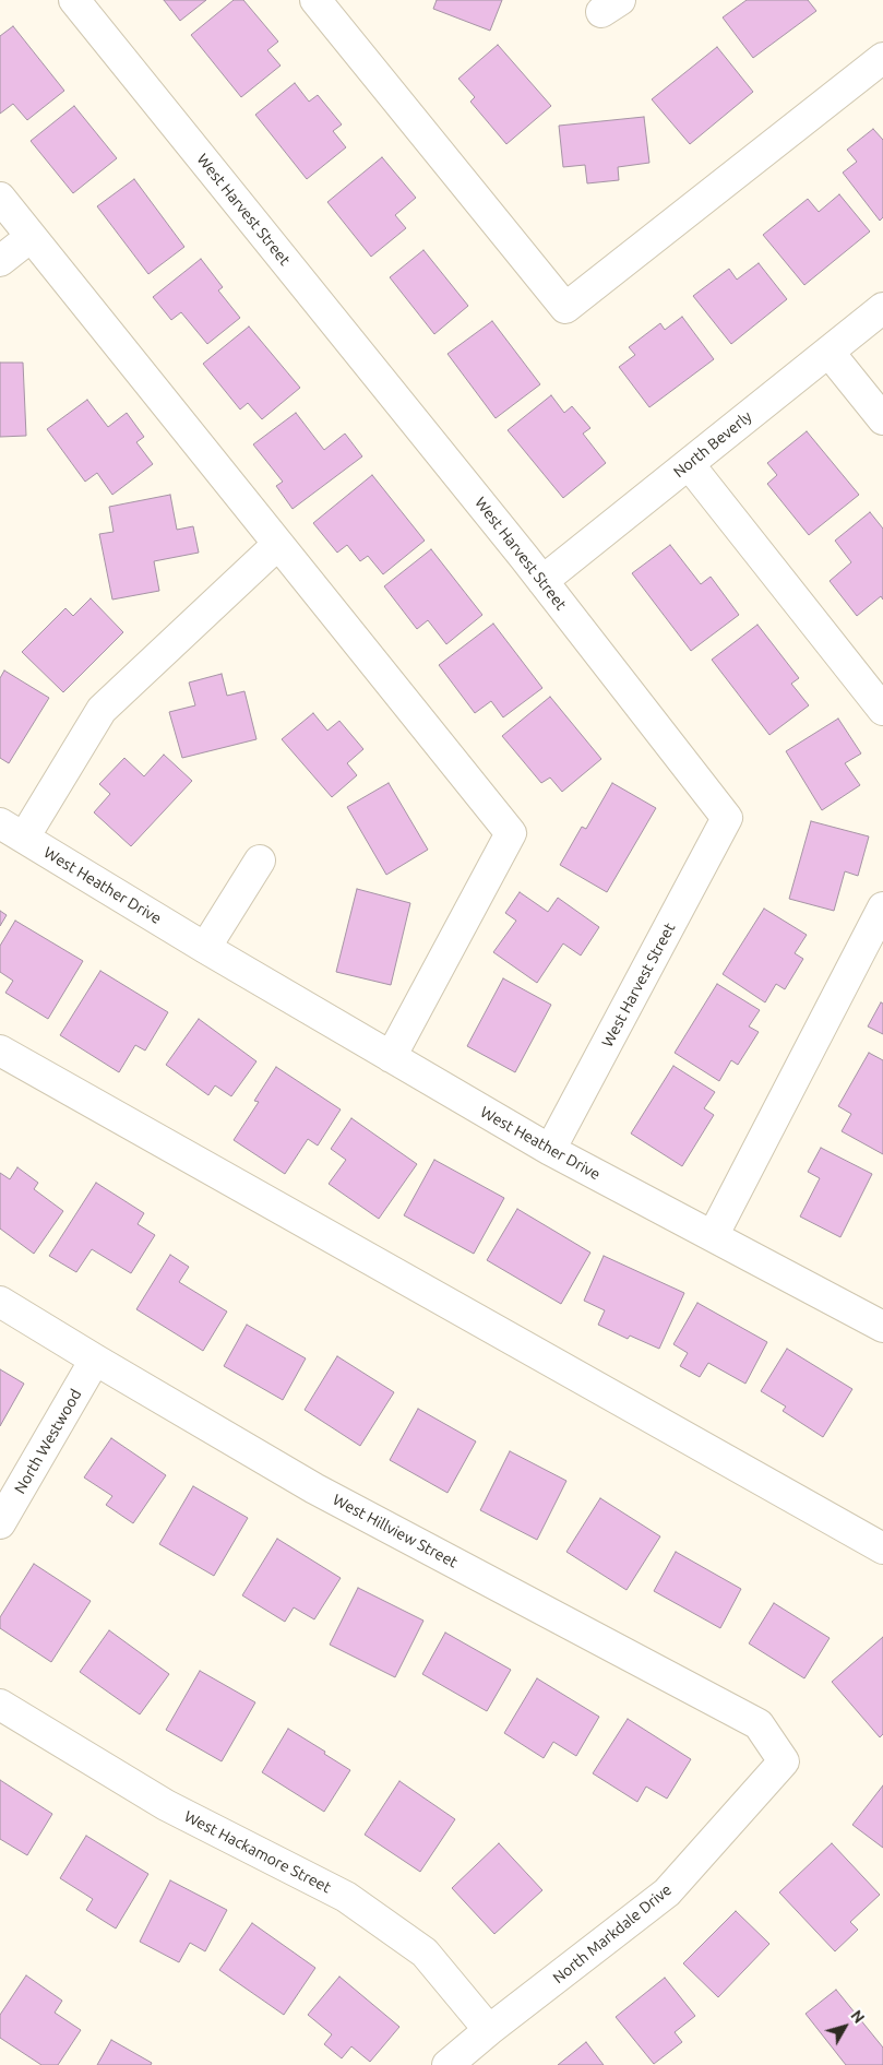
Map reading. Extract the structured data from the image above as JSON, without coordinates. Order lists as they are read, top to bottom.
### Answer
{
  "streets": {
    "street": [
      "West Harvest Street",
      "North Beverly",
      "West Heather Drive",
      "North Westwood",
      "West Hillview Street",
      "West Hackamore Street",
      "North Markdale Drive"
    ]
  },
  "crossings": [
    ["West Harvest Street", "North Beverly"],
    ["West Harvest Street", "West Heather Drive"],
    ["North Westwood", "West Hillview Street"],
    ["West Hillview Street", "North Markdale Drive"],
    ["West Hackamore Street", "North Markdale Drive"]
  ],
  "north": "top right"
}
